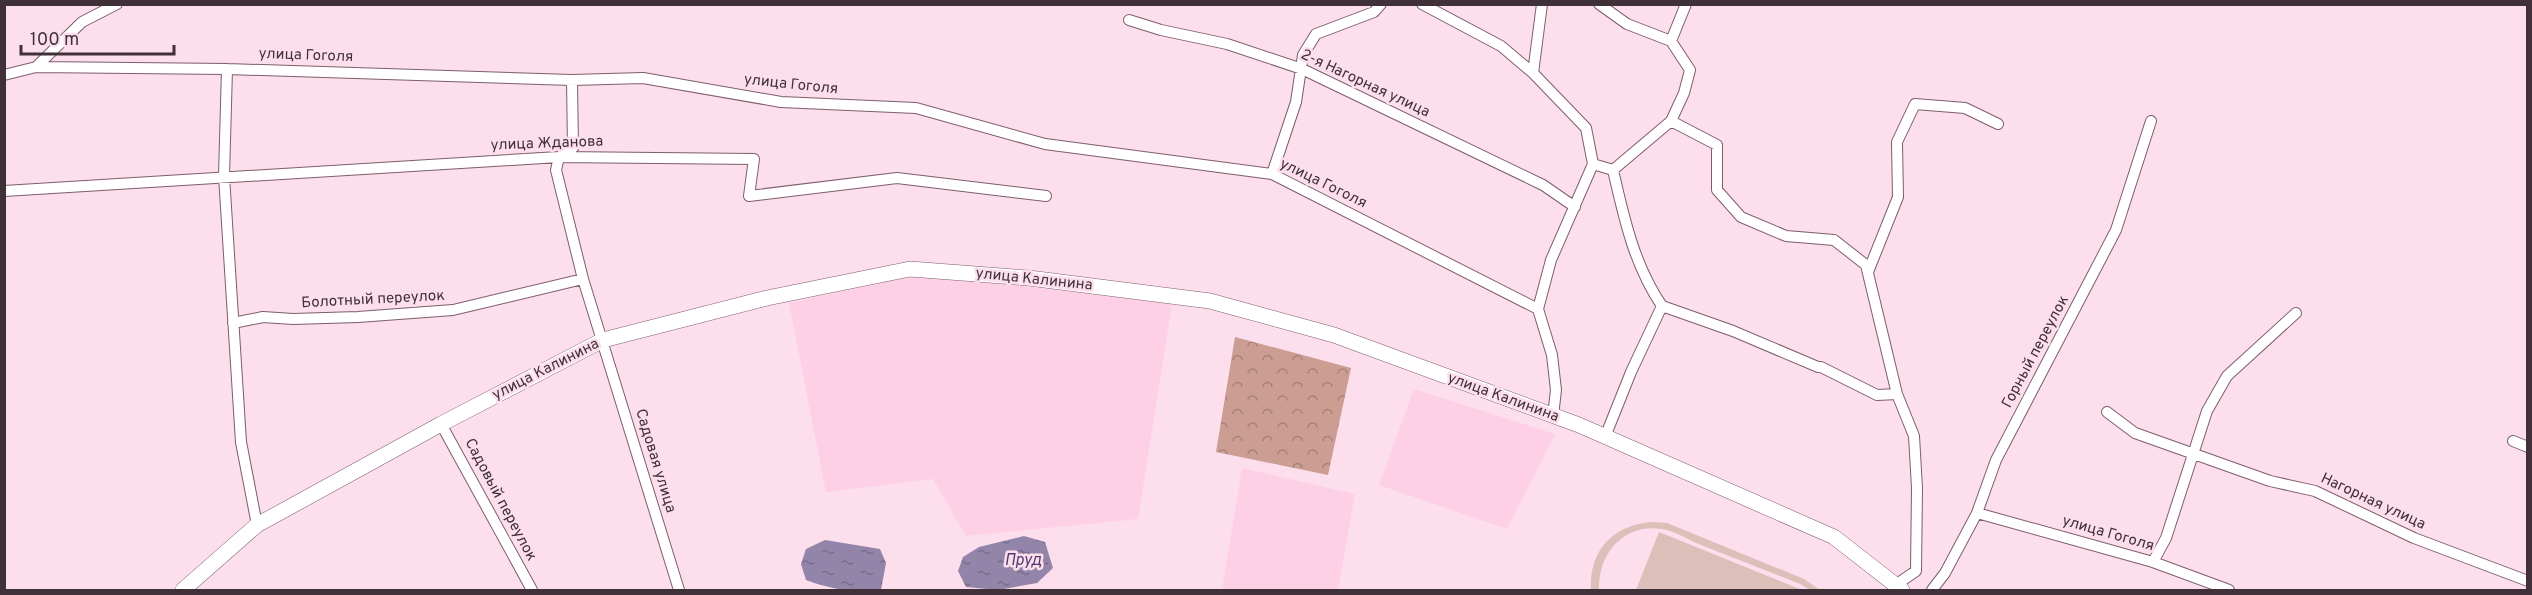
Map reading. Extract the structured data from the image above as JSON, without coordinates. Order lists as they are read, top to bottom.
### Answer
{
  "streets": {
    "street": [
      "улица Гоголя",
      "2-я Нагорная улица",
      "улица Жданова",
      "улица Калинина",
      "Болотный переулок",
      "Горный переулок",
      "Садовая улица",
      "Садовый переулок",
      "Нагорная улица"
    ]
  },
  "crossings": [
    ["улица Гоголя", "Горный переулок"],
    ["улица Жданова", "Садовая улица"],
    ["улица Калинина", "Садовая улица"],
    ["улица Калинина", "Садовый переулок"],
    ["Болотный переулок", "Садовая улица"]
  ],
  "water": ["Пруд"],
  "scale_bar": "100 m"
}
